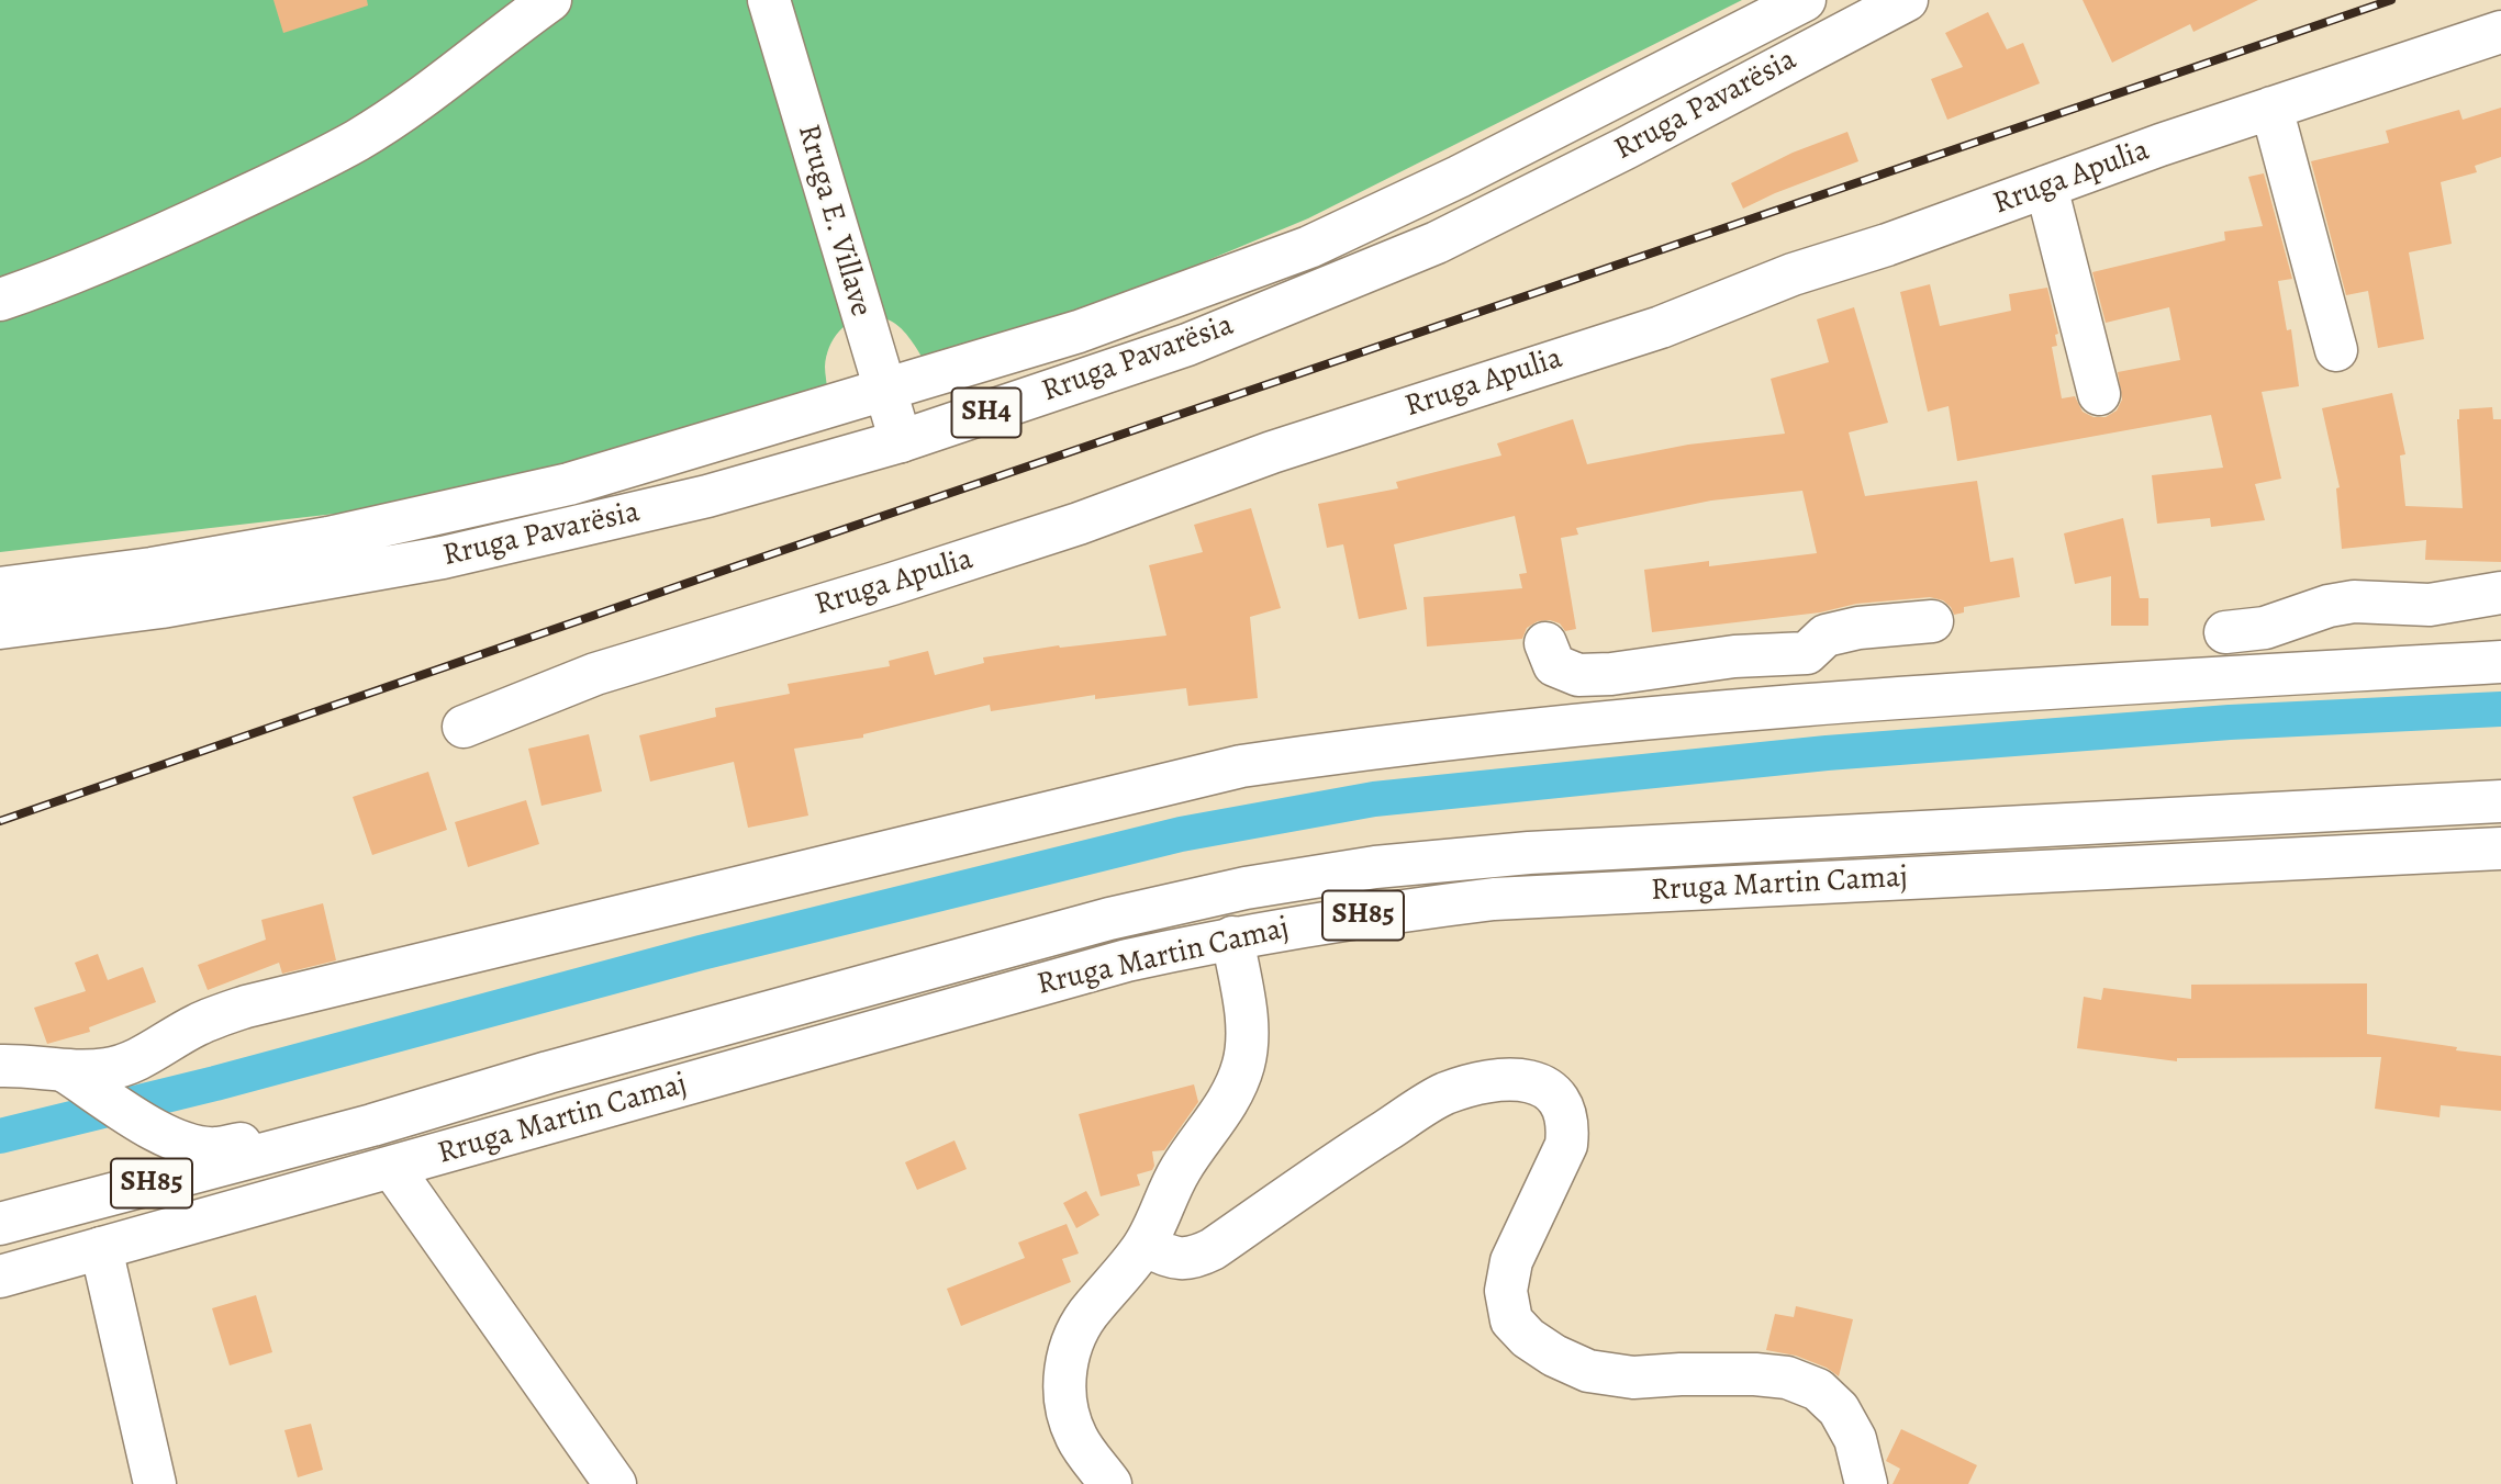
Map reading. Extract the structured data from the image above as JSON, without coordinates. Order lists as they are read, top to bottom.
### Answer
{
  "streets": {
    "main road": [
      "Rruga Pavarësia",
      "Rruga Apulia",
      "Rruga E. Villave",
      "SH4",
      "Rruga Martin Camaj",
      "SH85"
    ]
  },
  "crossings": [
    ["Rruga Pavarësia", "Rruga E. Villave"]
  ]
}
